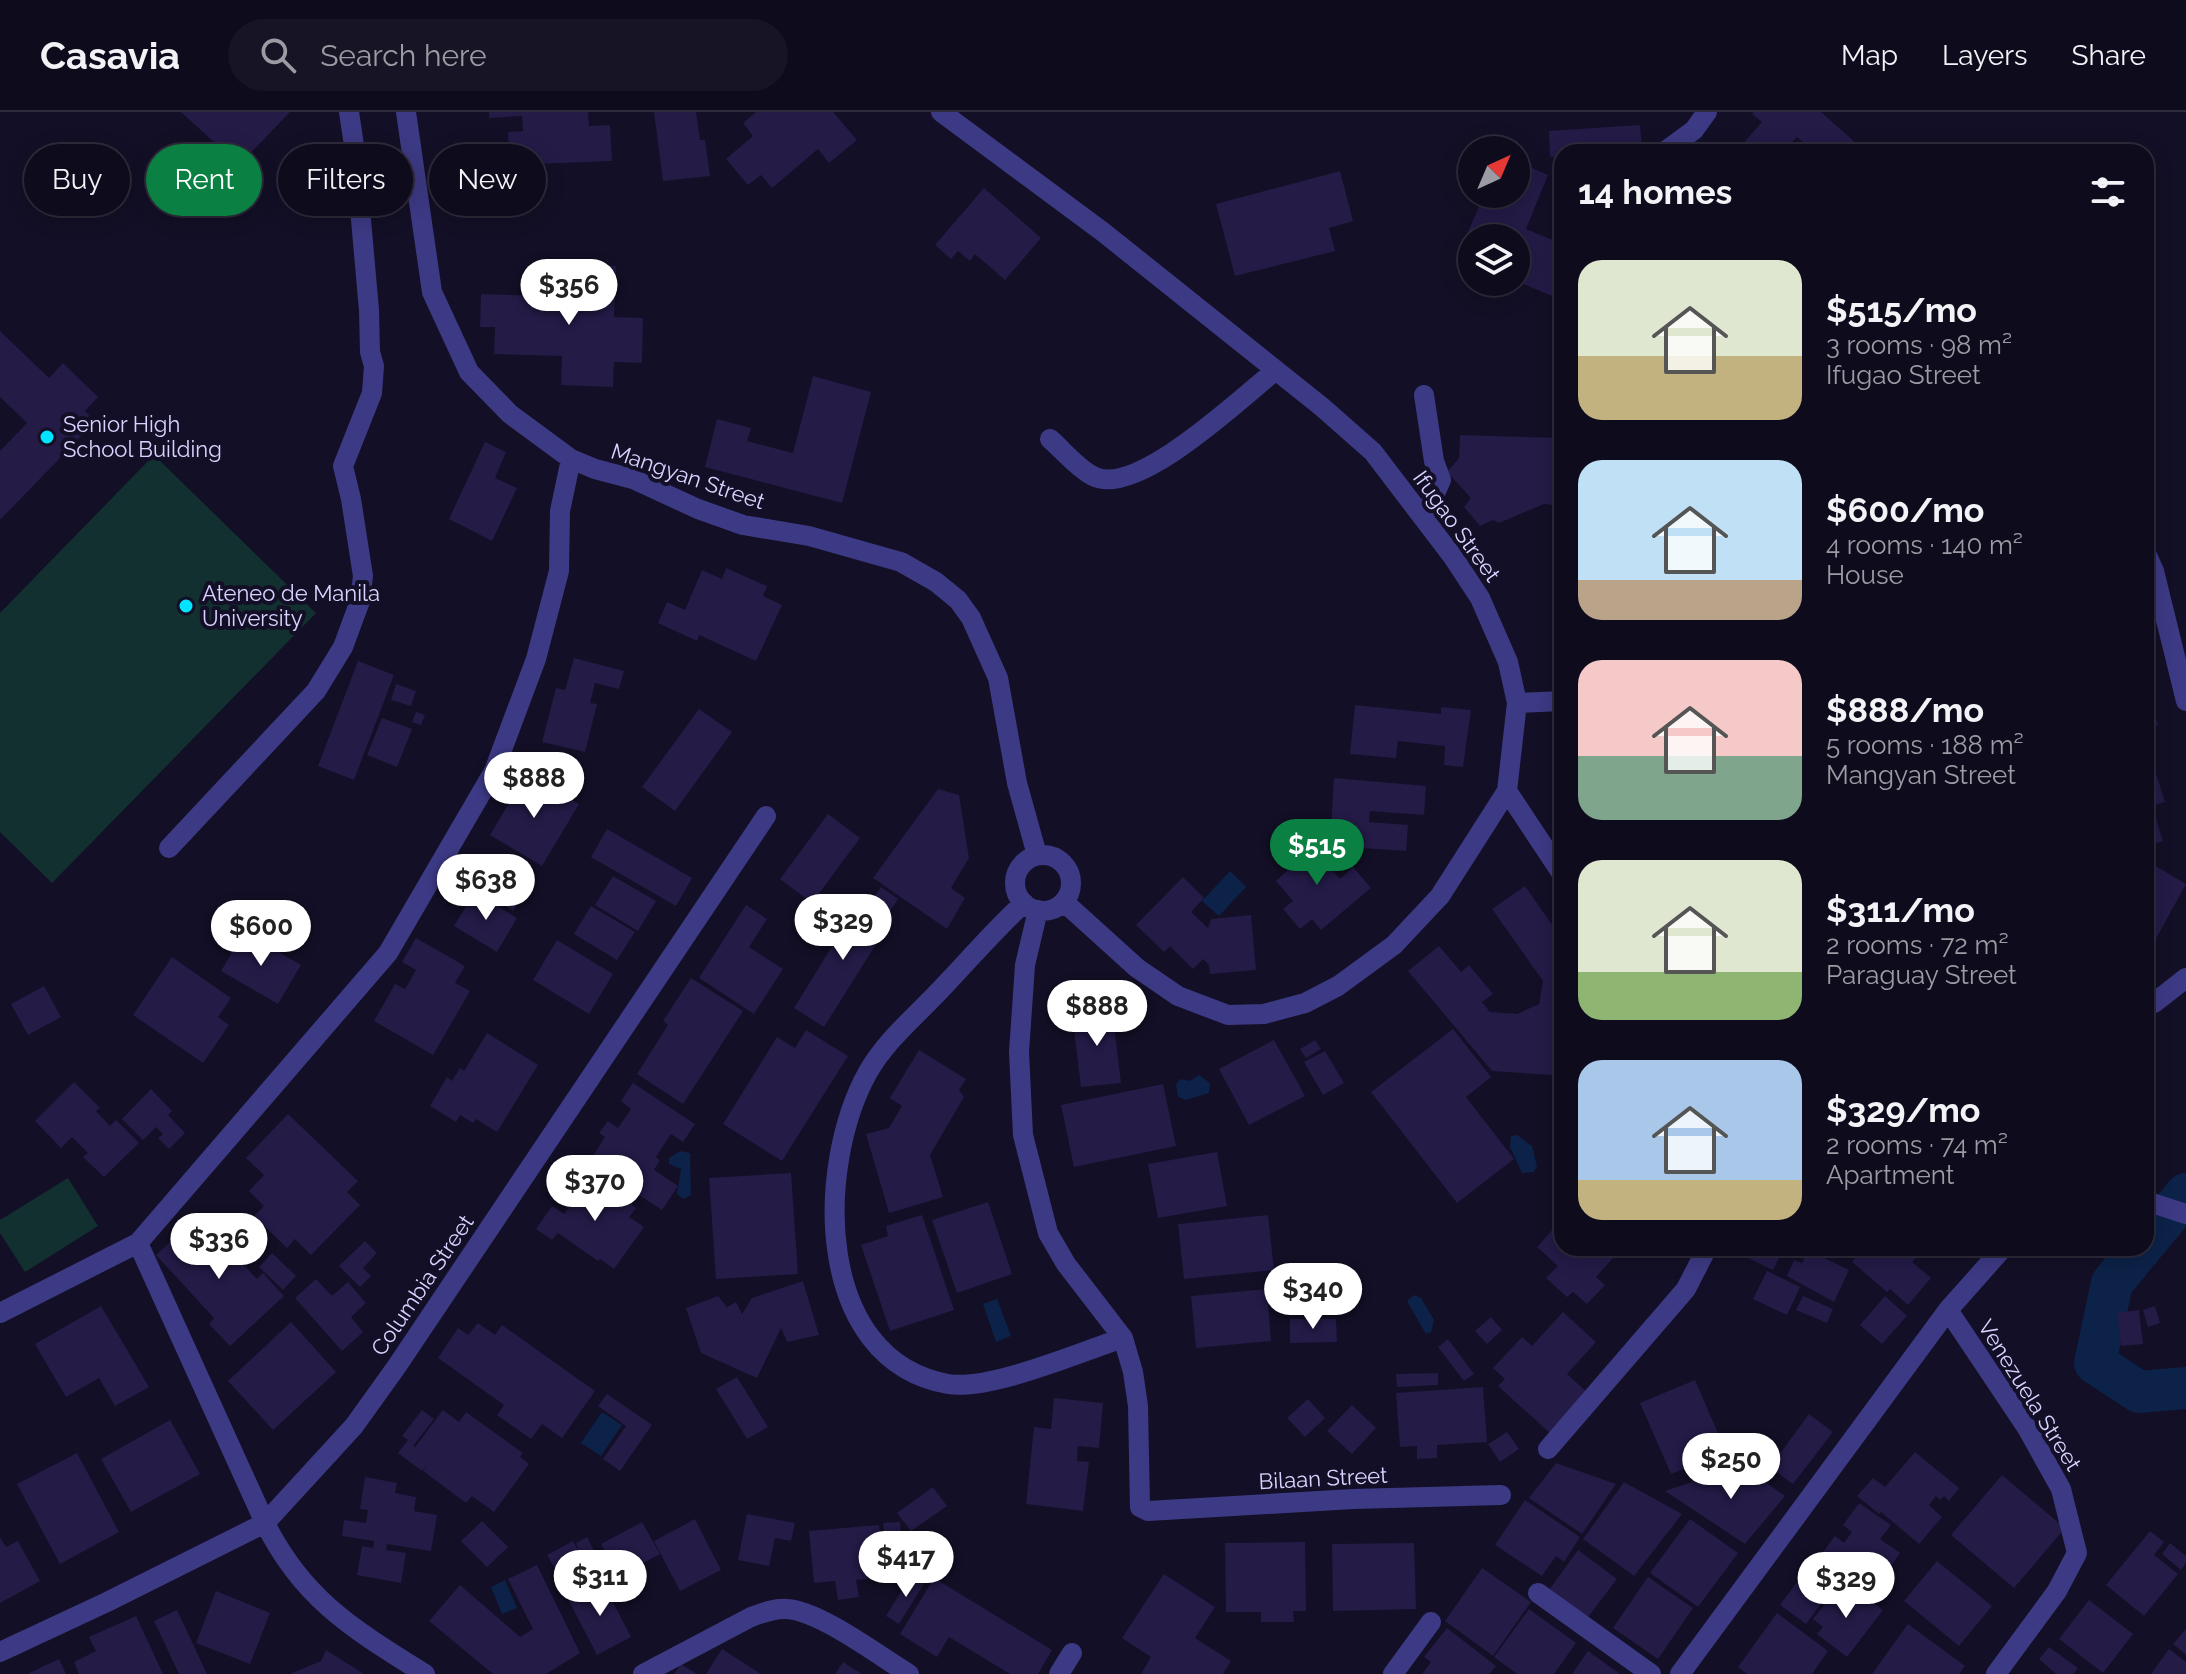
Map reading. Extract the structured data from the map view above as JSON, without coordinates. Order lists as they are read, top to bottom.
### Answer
{
  "streets": {
    "street": [
      "Mangyan Street",
      "Ifugao Street",
      "Columbia Street",
      "Venezuela Street",
      "Bilaan Street"
    ]
  },
  "crossings": [
    ["Mangyan Street", "Ifugao Street"]
  ],
  "places": ["Senior High School Building", "Ateneo de Manila University"],
  "north": "top right",
  "page": {
    "header": "Casavia",
    "search": "Search here",
    "nav": ["Map", "Layers", "Share"],
    "chip": [
      "Buy",
      "Rent",
      "Filters",
      "New"
    ],
    "heading": "14 homes",
    "list": [
      {
        "name": "$515/mo",
        "note": "3 rooms · 98 m² · Ifugao Street"
      },
      {
        "name": "$600/mo",
        "note": "4 rooms · 140 m² · House"
      },
      {
        "name": "$888/mo",
        "note": "5 rooms · 188 m² · Mangyan Street"
      },
      {
        "name": "$311/mo",
        "note": "2 rooms · 72 m² · Paraguay Street"
      },
      {
        "name": "$329/mo",
        "note": "2 rooms · 74 m² · Apartment"
      }
    ],
    "price": [
      "$356",
      "$888",
      "$515",
      "$638",
      "$329",
      "$600",
      "$888",
      "$370",
      "$336",
      "$340",
      "$250",
      "$417",
      "$311",
      "$329"
    ]
  }
}
